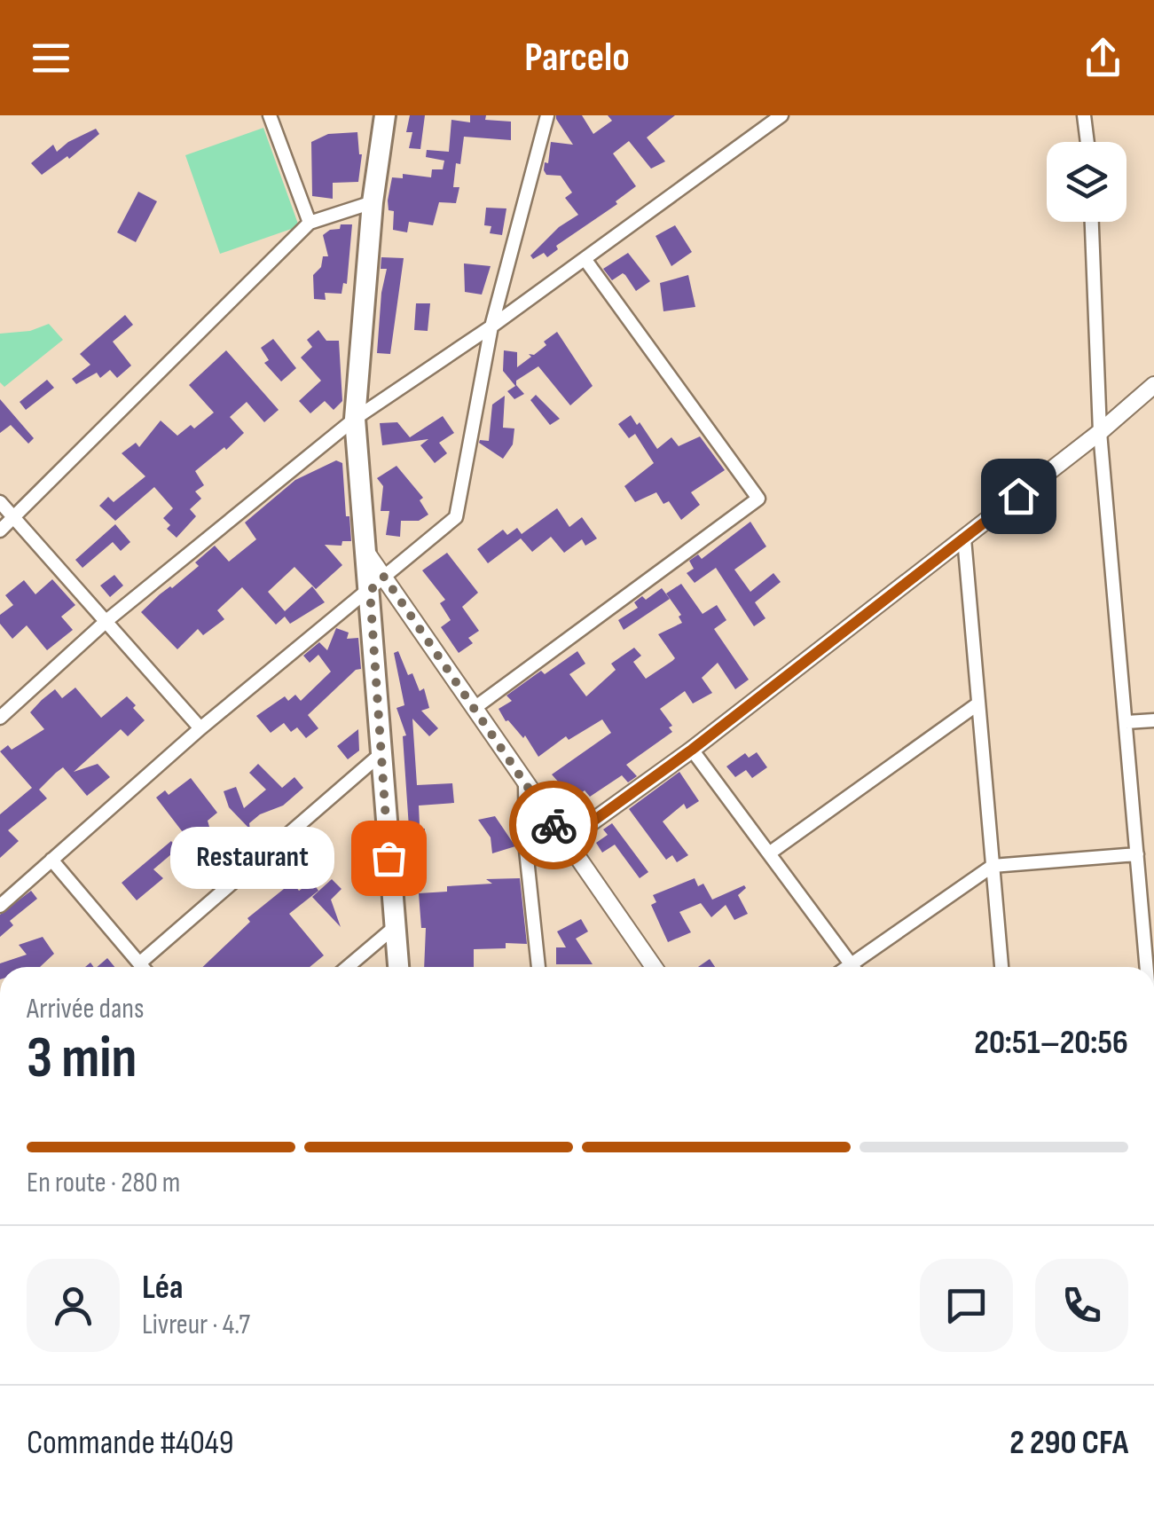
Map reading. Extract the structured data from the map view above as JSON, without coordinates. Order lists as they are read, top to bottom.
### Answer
{
  "places": ["Restaurant"],
  "page": {
    "header": "Parcelo",
    "bubble": "Restaurant",
    "heading": ["3 min", "Arrivée dans", "20:51–20:56"],
    "panel": [
      "Léa",
      "Livreur · 4.7",
      "Commande #4049",
      "2 290 CFA"
    ],
    "bar": "En route · 280 m"
  }
}
